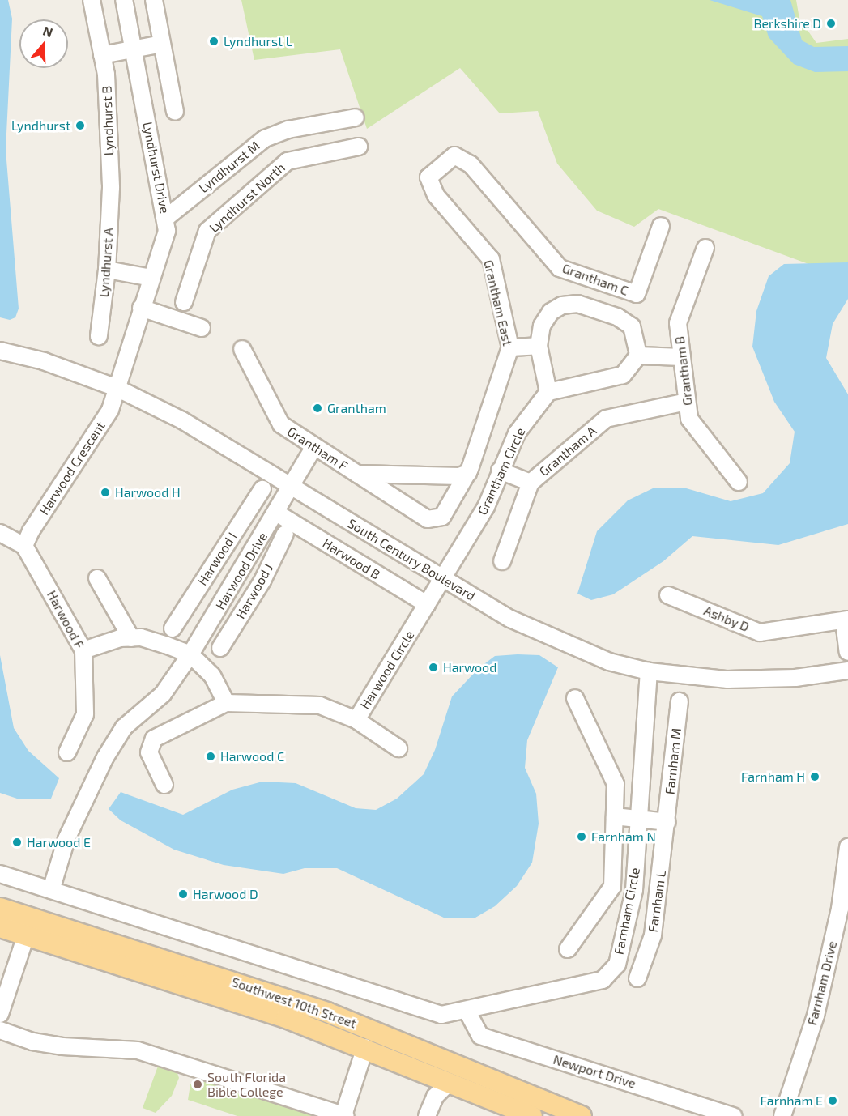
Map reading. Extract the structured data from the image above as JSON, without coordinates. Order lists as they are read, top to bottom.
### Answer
{
  "streets": {
    "main road": ["Southwest 10th Street"],
    "street": [
      "Lyndhurst B",
      "Lyndhurst M",
      "Lyndhurst Drive",
      "Lyndhurst North",
      "Lyndhurst A",
      "Grantham C",
      "Grantham East",
      "Grantham B",
      "Grantham F",
      "Grantham A",
      "Harwood Crescent",
      "Grantham Circle",
      "Harwood I",
      "Harwood B",
      "South Century Boulevard",
      "Harwood Drive",
      "Harwood J",
      "Ashby D",
      "Harwood F",
      "Harwood Circle",
      "Farnham M",
      "Farnham L",
      "Farnham Circle",
      "Farnham Drive",
      "Newport Drive"
    ]
  },
  "crossings": [
    ["Lyndhurst B", "Lyndhurst A"],
    ["Lyndhurst M", "Lyndhurst Drive"],
    ["Lyndhurst Drive", "Harwood Crescent"],
    ["Lyndhurst Drive", "South Century Boulevard"],
    ["Grantham C", "Grantham East"],
    ["Grantham East", "Grantham F"],
    ["Grantham B", "Grantham A"],
    ["Grantham F", "Harwood Drive"],
    ["Harwood Crescent", "South Century Boulevard"],
    ["Harwood Crescent", "Harwood F"],
    ["Grantham Circle", "South Century Boulevard"],
    ["Grantham Circle", "Harwood Circle"],
    ["Harwood B", "Harwood Drive"],
    ["Harwood B", "Harwood Circle"],
    ["South Century Boulevard", "Harwood Drive"],
    ["South Century Boulevard", "Harwood Circle"],
    ["South Century Boulevard", "Farnham Circle"],
    ["Farnham M", "Farnham L"],
    ["Farnham Circle", "Newport Drive"]
  ],
  "places": [
    "Berkshire D",
    "Lyndhurst L",
    "Lyndhurst",
    "Grantham",
    "Harwood H",
    "Harwood",
    "Harwood C",
    "Farnham H",
    "Farnham N",
    "Harwood E",
    "Harwood D",
    "South Florida Bible College",
    "Farnham E"
  ],
  "north": "top"
}
